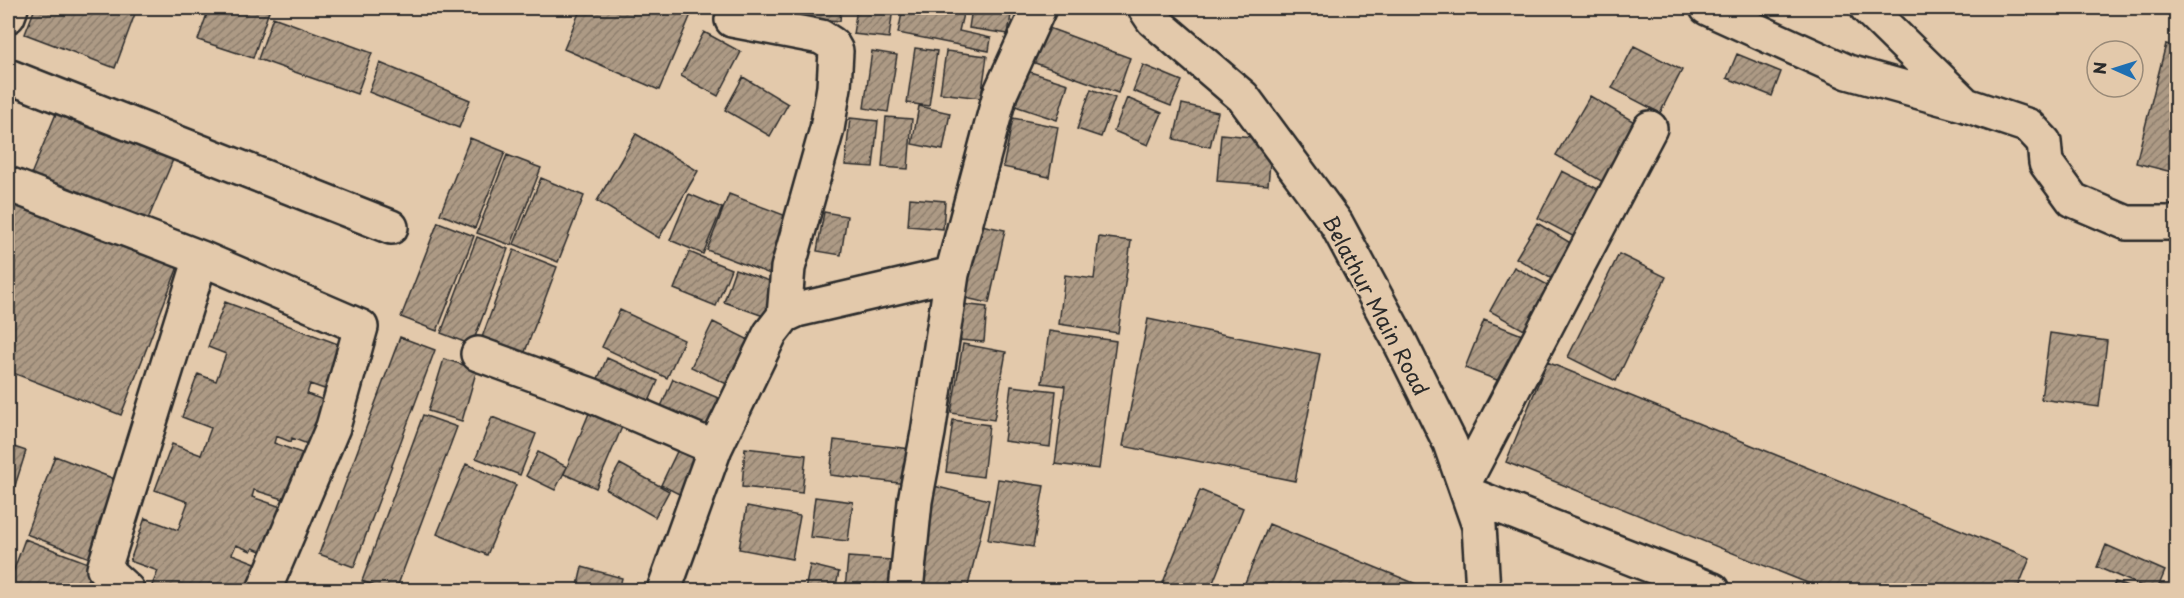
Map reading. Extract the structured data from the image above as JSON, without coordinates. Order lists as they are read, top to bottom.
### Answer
{
  "streets": {
    "street": ["Belathur Main Road"]
  },
  "north": "left"
}
